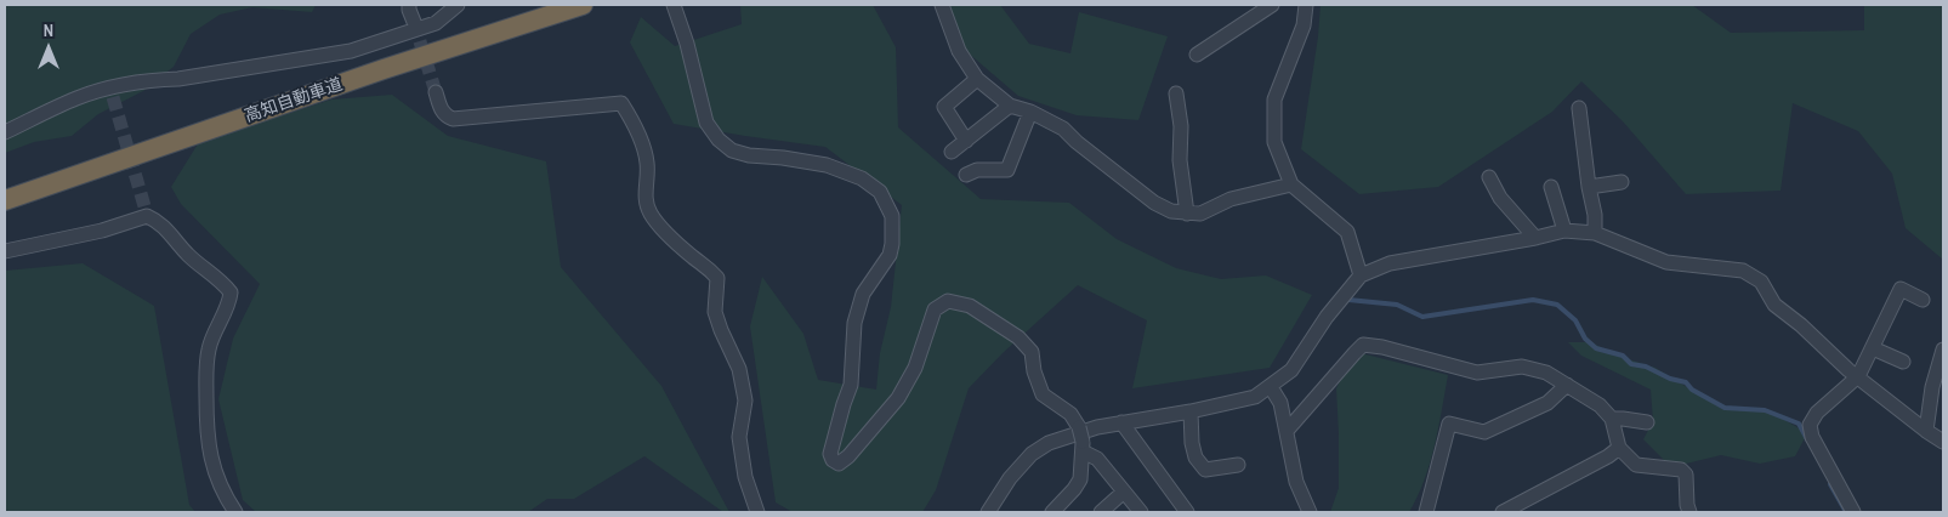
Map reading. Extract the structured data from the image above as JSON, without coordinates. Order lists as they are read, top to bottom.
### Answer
{
  "streets": {
    "highway": ["高知自動車道"]
  },
  "north": "top"
}
